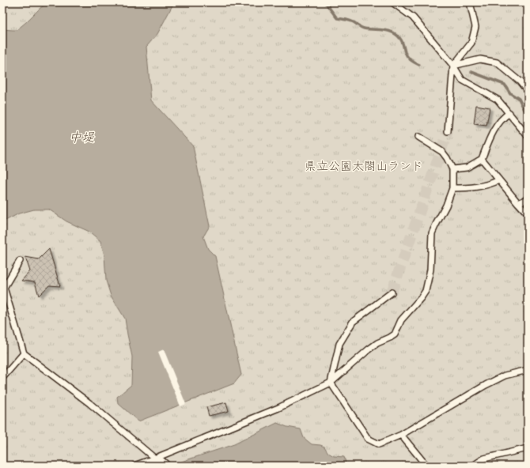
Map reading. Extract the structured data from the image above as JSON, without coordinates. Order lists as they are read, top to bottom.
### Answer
{
  "water": ["中堤"],
  "parks": ["県立公園太閤山ランド"]
}
